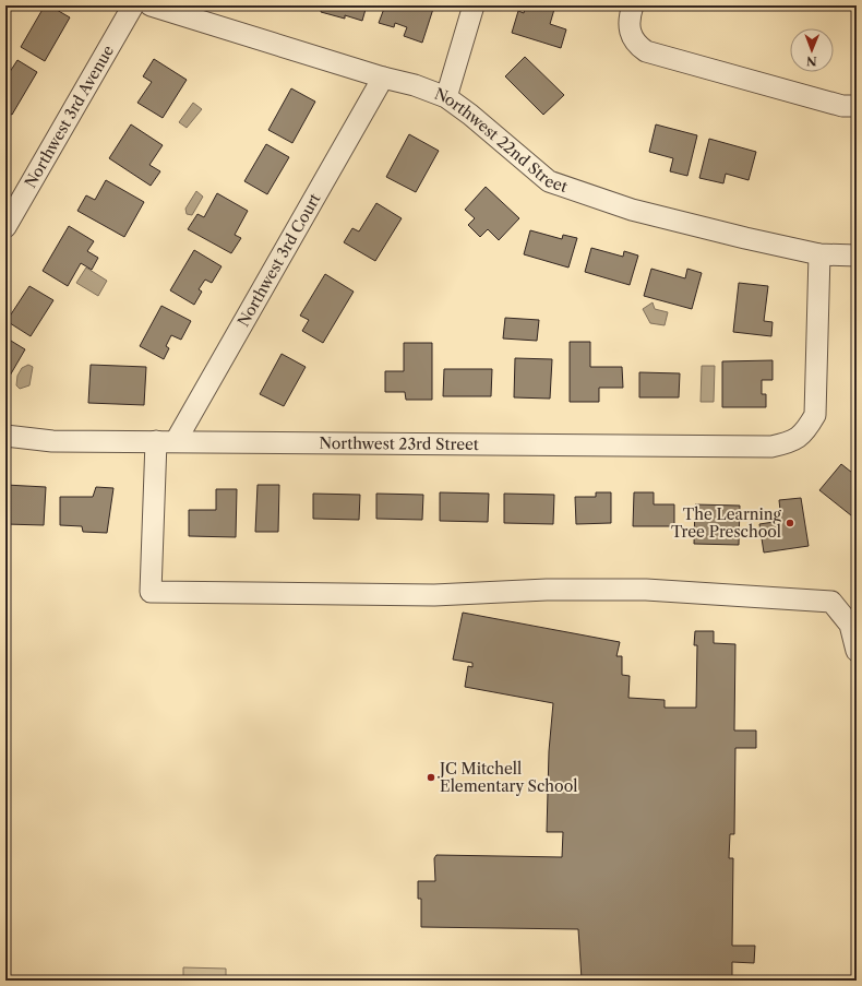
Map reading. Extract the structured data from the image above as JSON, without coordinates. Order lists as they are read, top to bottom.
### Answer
{
  "streets": {
    "street": [
      "Northwest 3rd Avenue",
      "Northwest 22nd Street",
      "Northwest 3rd Court",
      "Northwest 23rd Street"
    ]
  },
  "crossings": [
    ["Northwest 22nd Street", "Northwest 3rd Court"],
    ["Northwest 22nd Street", "Northwest 23rd Street"],
    ["Northwest 3rd Court", "Northwest 23rd Street"]
  ],
  "places": ["The Learning Tree Preschool", "JC Mitchell Elementary School"],
  "north": "bottom"
}
